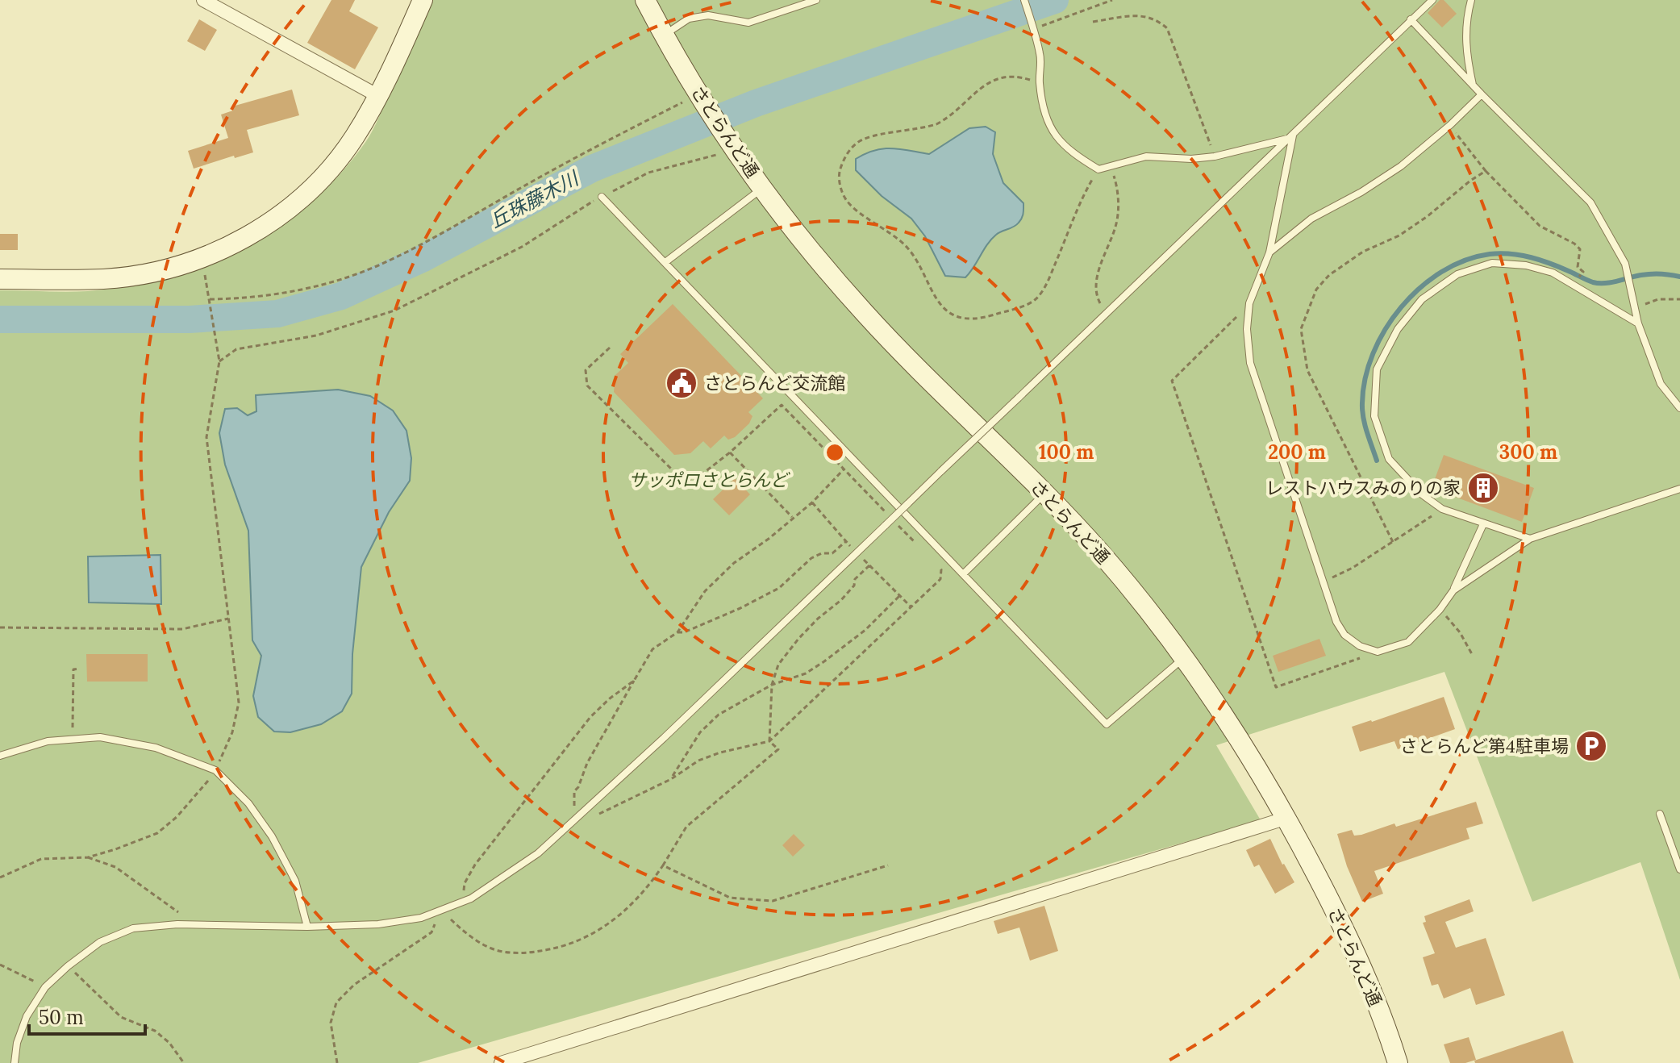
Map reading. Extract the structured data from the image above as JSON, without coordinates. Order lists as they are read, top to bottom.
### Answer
{
  "streets": {
    "street": ["さとらんど通"]
  },
  "water": ["丘珠藤木川"],
  "parks": ["サッポロさとらんど"],
  "places": {
    "public building": ["さとらんど交流館"],
    "building": ["レストハウスみのりの家"],
    "parking": ["さとらんど第4駐車場"]
  },
  "scale_bar": "50 m",
  "rings": ["100 m", "200 m", "300 m"]
}
